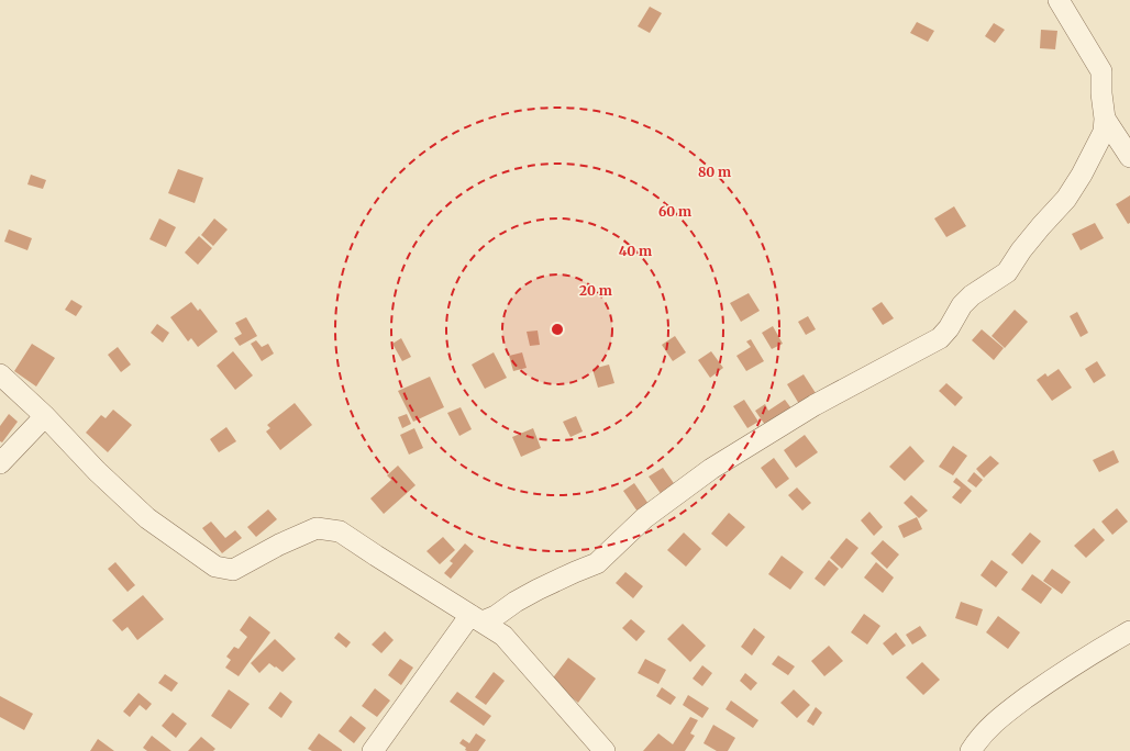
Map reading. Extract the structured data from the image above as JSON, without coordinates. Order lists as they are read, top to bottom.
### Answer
{
  "rings": [
    "80 m",
    "60 m",
    "40 m",
    "20 m"
  ]
}
